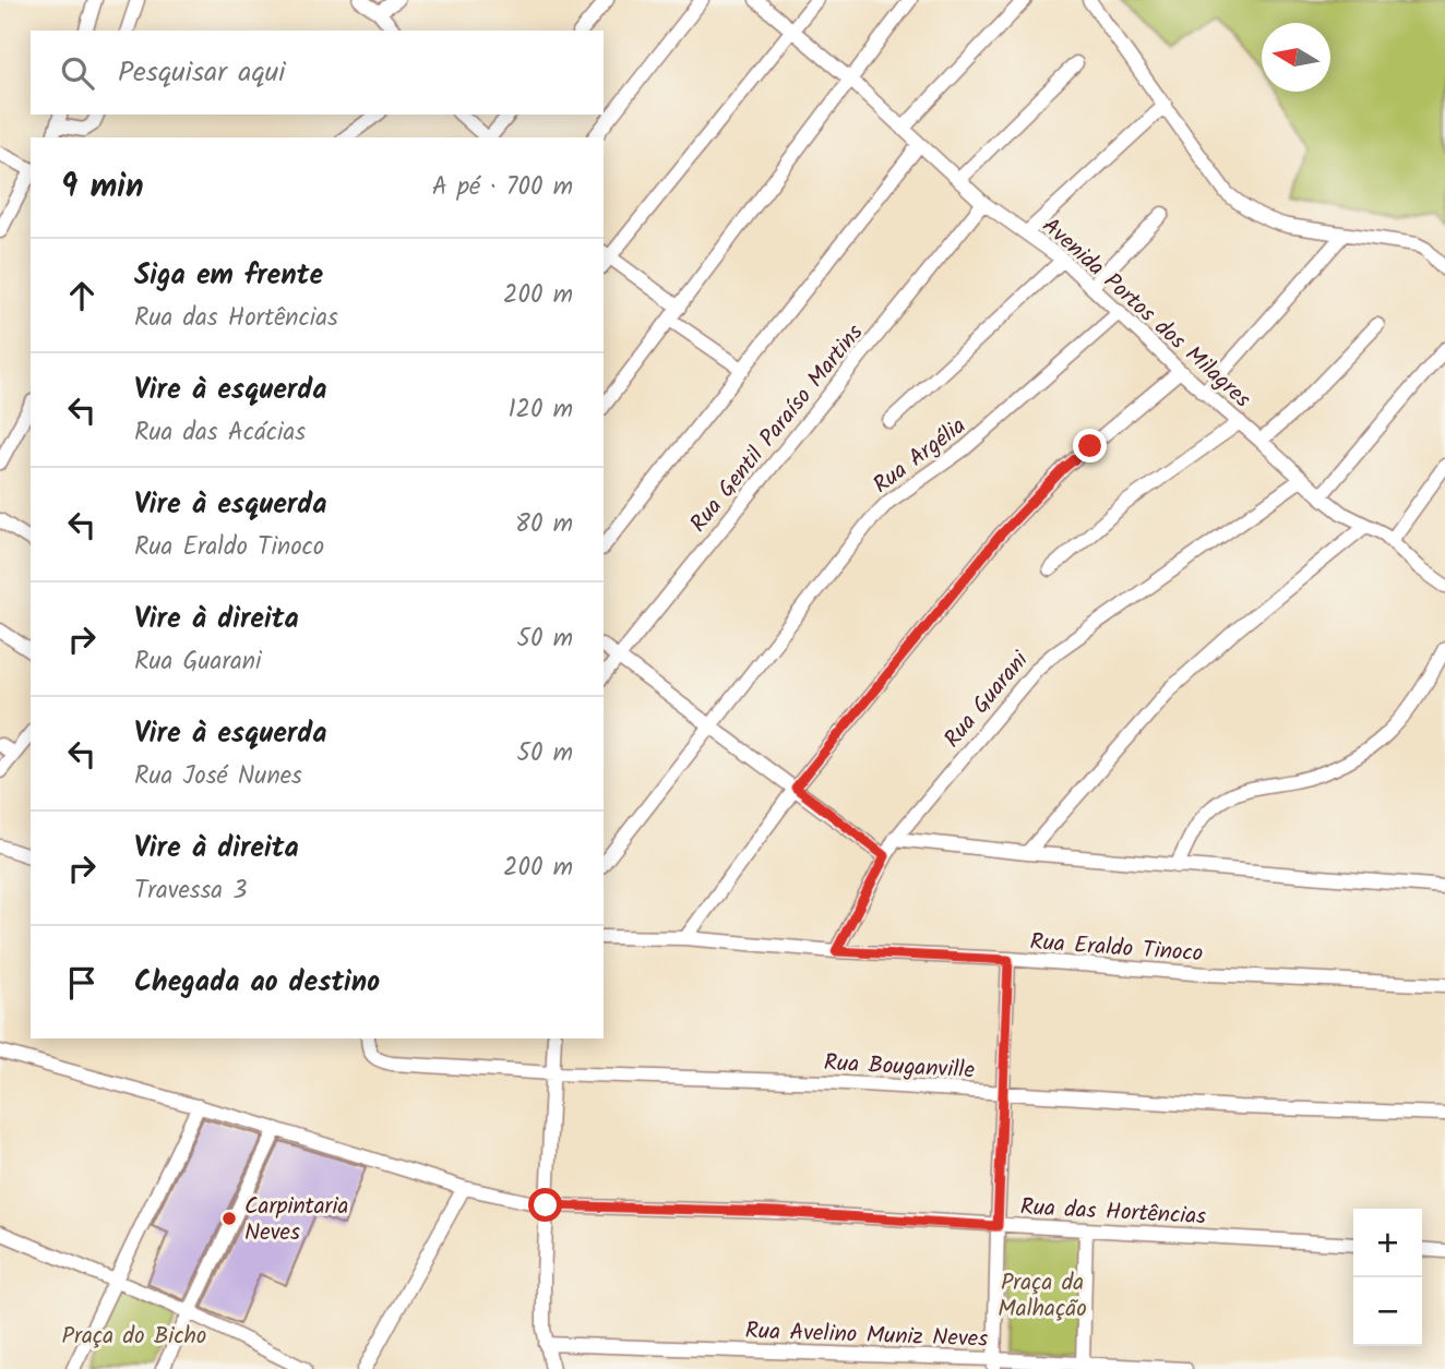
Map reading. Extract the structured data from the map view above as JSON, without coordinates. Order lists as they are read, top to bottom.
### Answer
{
  "streets": {
    "street": [
      "Avenida Portos dos Milagres",
      "Rua Gentil Paraíso Martins",
      "Rua Argélia",
      "Rua Guarani",
      "Rua Eraldo Tinoco",
      "Rua Bouganville",
      "Rua das Hortências",
      "Rua Avelino Muniz Neves"
    ]
  },
  "crossings": [
    ["Avenida Portos dos Milagres", "Rua Gentil Paraíso Martins"],
    ["Avenida Portos dos Milagres", "Rua Argélia"],
    ["Avenida Portos dos Milagres", "Rua Guarani"],
    ["Rua Guarani", "Rua Eraldo Tinoco"]
  ],
  "parks": ["Praça da Malhação", "Praça do Bicho"],
  "places": ["Carpintaria Neves"],
  "north": "left",
  "page": {
    "search": "Pesquisar aqui",
    "heading": ["9 min", "A pé · 700 m"],
    "list": [
      ["Siga em frente", "Rua das Hortências", "200 m"],
      ["Vire à esquerda", "Rua das Acácias", "120 m"],
      ["Vire à esquerda", "Rua Eraldo Tinoco", "80 m"],
      ["Vire à direita", "Rua Guarani", "50 m"],
      ["Vire à esquerda", "Rua José Nunes", "50 m"],
      ["Vire à direita", "Travessa 3", "200 m"],
      "Chegada ao destino"
    ],
    "map_buttons": ["+", "−"]
  }
}
